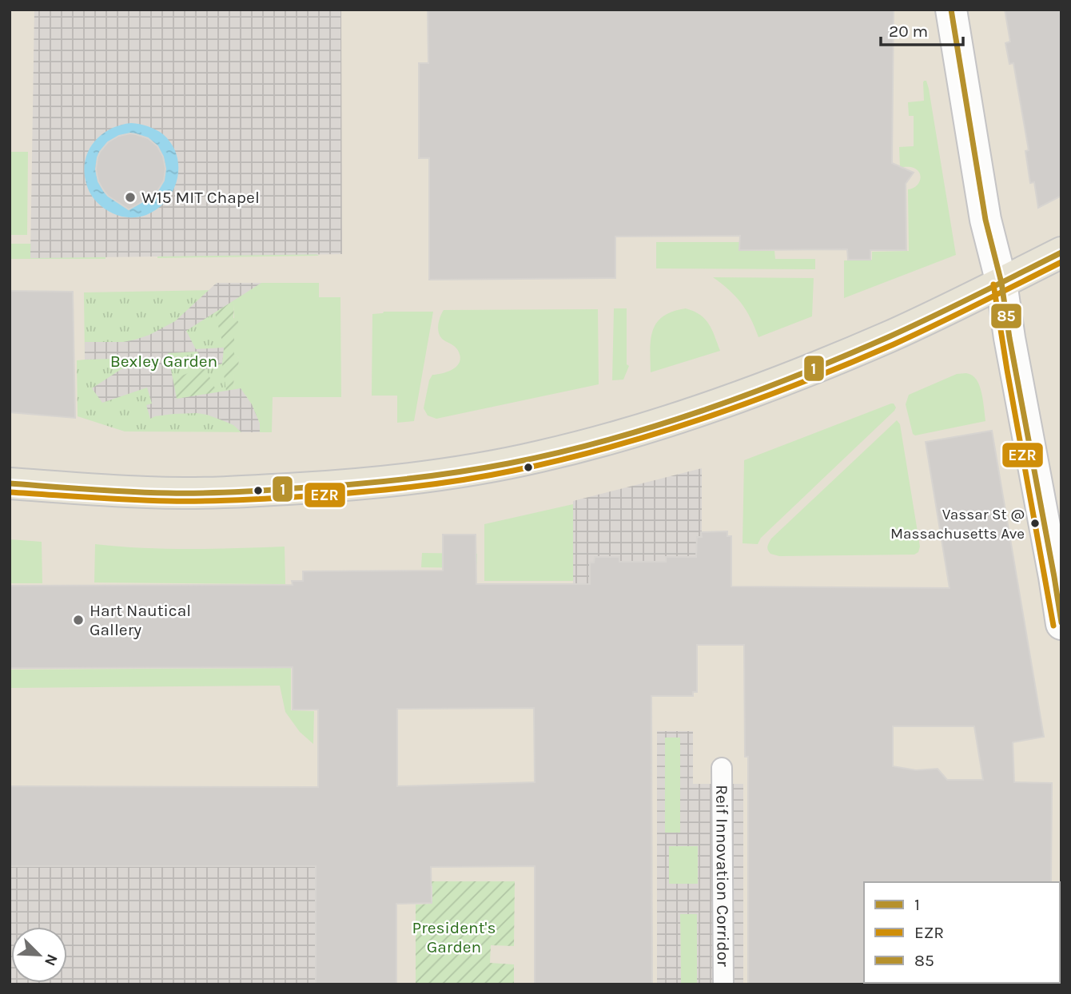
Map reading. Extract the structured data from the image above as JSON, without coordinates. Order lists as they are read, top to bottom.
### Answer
{
  "streets": {
    "street": ["Reif Innovation Corridor"]
  },
  "parks": ["Bexley Garden", "President's Garden"],
  "places": ["W15 MIT Chapel", "Vassar St @ Massachusetts Ave", "Hart Nautical Gallery"],
  "lines": ["transit line 85", "transit line 1", "transit line EZR"],
  "legend": ["1", "EZR", "85"],
  "scale_bar": "20 m",
  "north": "bottom right"
}
